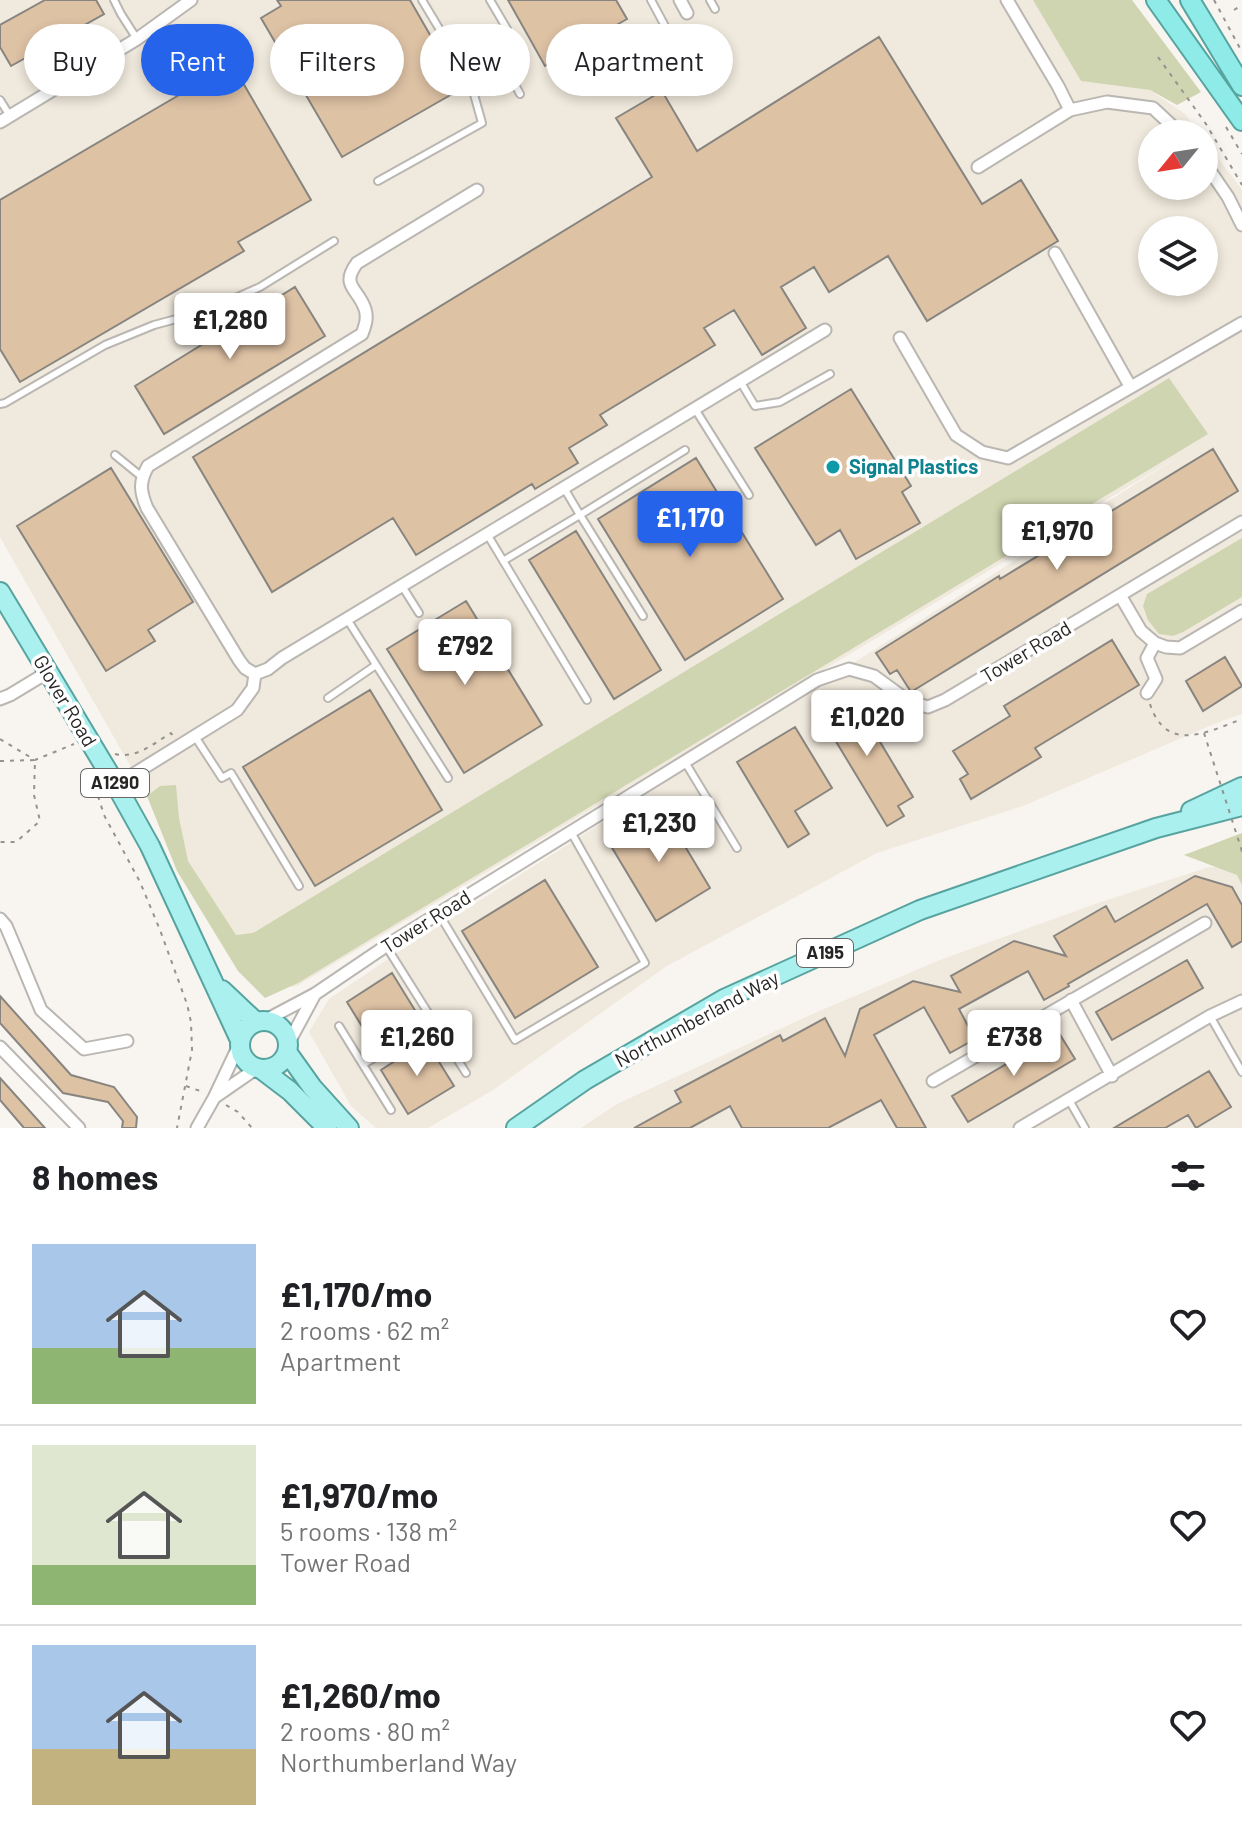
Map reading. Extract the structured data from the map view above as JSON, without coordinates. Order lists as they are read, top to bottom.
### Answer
{
  "streets": {
    "main road": [
      "Glover Road",
      "A1290",
      "A195",
      "Northumberland Way"
    ],
    "street": ["Tower Road"]
  },
  "crossings": [
    ["Tower Road", "Glover Road"],
    ["Tower Road", "A1290"],
    ["Glover Road", "A1290"]
  ],
  "places": ["Signal Plastics"],
  "north": "bottom left",
  "page": {
    "chip": [
      "Buy",
      "Rent",
      "Filters",
      "New",
      "Apartment"
    ],
    "price": [
      "£1,280",
      "£1,170",
      "£1,970",
      "£792",
      "£1,020",
      "£1,230",
      "£1,260",
      "£738"
    ],
    "heading": "8 homes",
    "list": [
      {
        "name": "£1,170/mo",
        "note": "2 rooms · 62 m² · Apartment"
      },
      {
        "name": "£1,970/mo",
        "note": "5 rooms · 138 m² · Tower Road"
      },
      {
        "name": "£1,260/mo",
        "note": "2 rooms · 80 m² · Northumberland Way"
      }
    ]
  }
}
